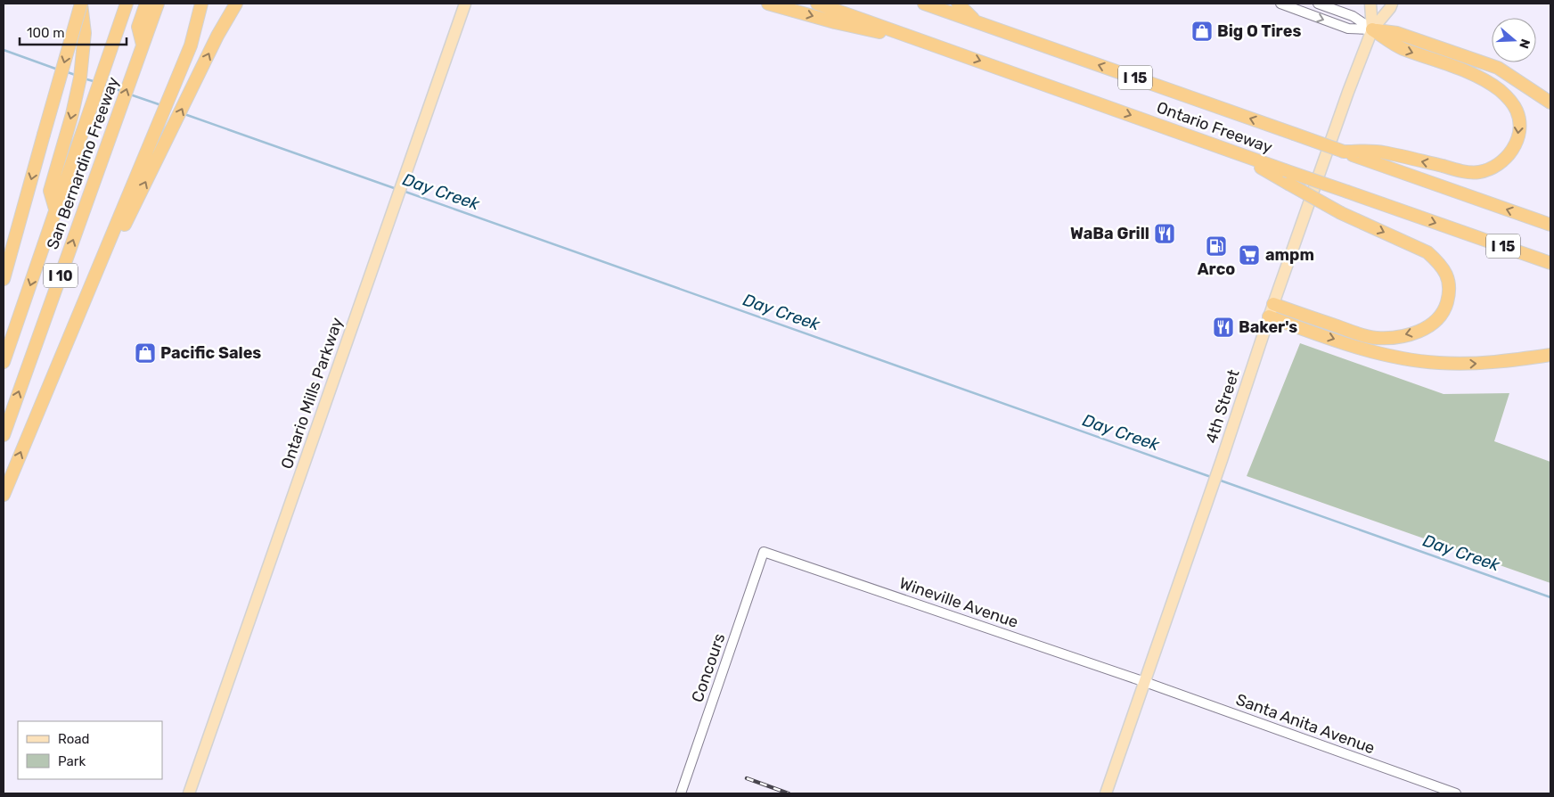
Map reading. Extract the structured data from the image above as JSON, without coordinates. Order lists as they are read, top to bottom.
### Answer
{
  "streets": {
    "highway": [
      "I 15",
      "Ontario Freeway",
      "San Bernardino Freeway",
      "I 10"
    ],
    "main road": ["Ontario Mills Parkway", "4th Street"],
    "street": ["Wineville Avenue", "Concours", "Santa Anita Avenue"]
  },
  "crossings": [
    ["4th Street", "Wineville Avenue"],
    ["4th Street", "Santa Anita Avenue"],
    ["Wineville Avenue", "Concours"],
    ["Wineville Avenue", "Santa Anita Avenue"]
  ],
  "water": ["Day Creek"],
  "places": {
    "shop": ["Big O Tires", "Pacific Sales"],
    "restaurant": ["WaBa Grill", "Baker's"],
    "fuel station": ["Arco"],
    "supermarket": ["ampm"]
  },
  "legend": ["Road", "Park"],
  "scale_bar": "100 m",
  "north": "right"
}
